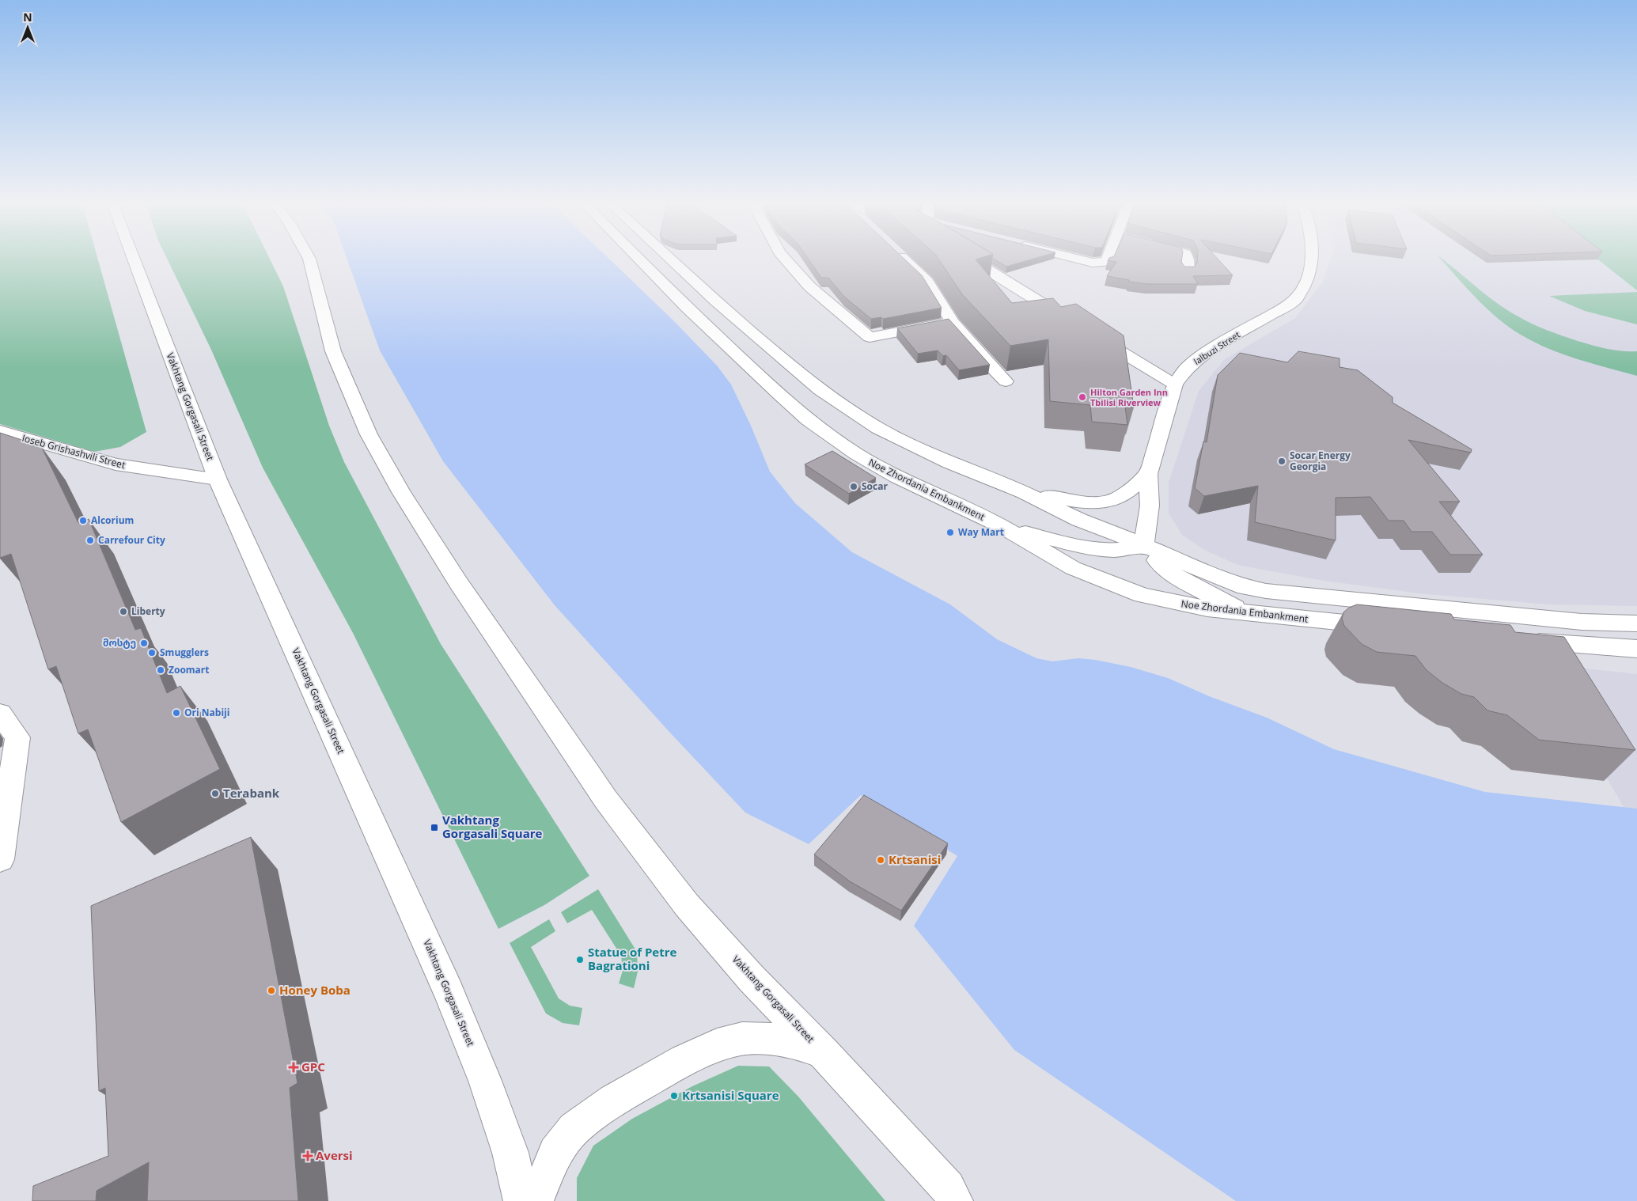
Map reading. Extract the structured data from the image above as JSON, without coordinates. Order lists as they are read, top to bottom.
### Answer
{
  "streets": {
    "main road": [
      "Ialbuzi Street",
      "Vakhtang Gorgasali Street",
      "Ioseb Grishashvili Street",
      "Noe Zhordania Embankment"
    ]
  },
  "crossings": [
    ["Vakhtang Gorgasali Street", "Ioseb Grishashvili Street"]
  ],
  "places": {
    "other": [
      "Hilton Garden Inn Tbilisi Riverview",
      "Socar Energy Georgia",
      "Socar",
      "Alcorium",
      "Way Mart",
      "Carrefour City",
      "Liberty",
      "მოსტე",
      "Smugglers",
      "Zoomart",
      "Ori Nabiji",
      "Terabank",
      "Krtsanisi",
      "Statue of Petre Bagrationi",
      "Honey Boba",
      "Krtsanisi Square"
    ],
    "transit": ["Vakhtang Gorgasali Square"],
    "health": ["GPC", "Aversi"]
  },
  "north": "top"
}
